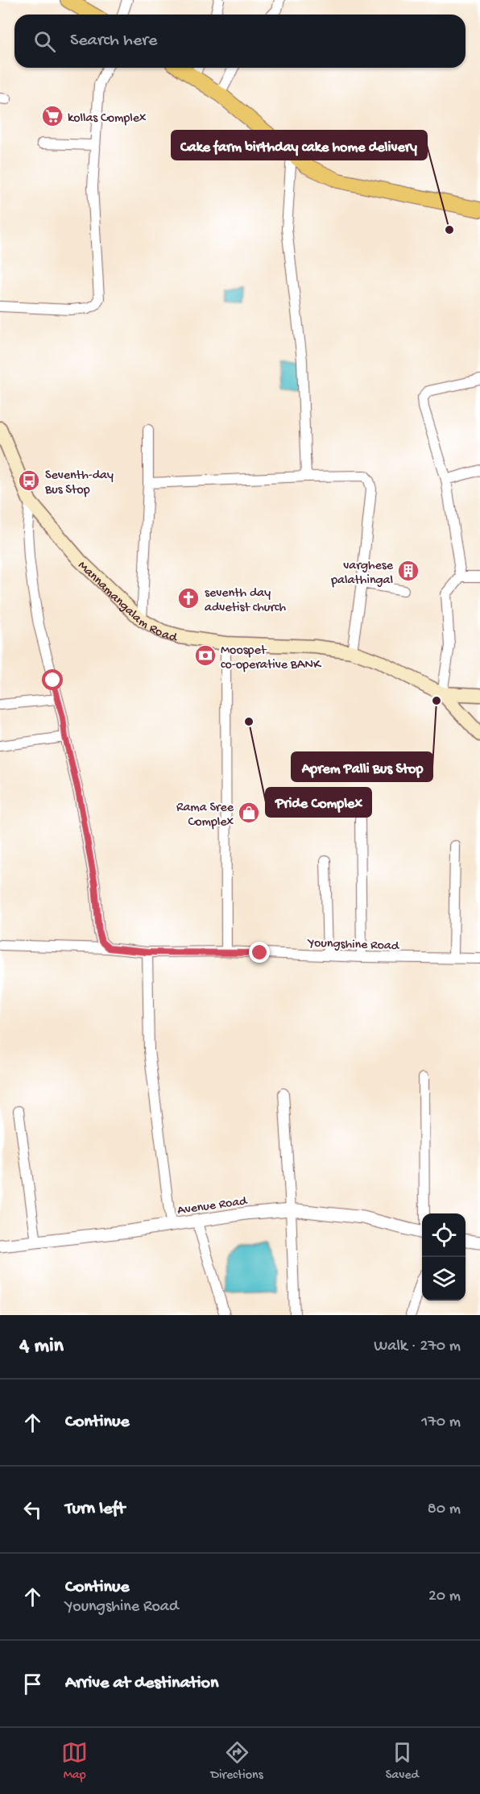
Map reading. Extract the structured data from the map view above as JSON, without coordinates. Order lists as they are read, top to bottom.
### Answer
{
  "streets": {
    "main road": ["Mannamangalam Road"],
    "street": ["Youngshine Road", "Avenue Road"]
  },
  "places": {
    "supermarket": ["kollas Complex"],
    "other": ["Cake farm birthday cake home delivery", "Aprem Palli Bus Stop", "Pride Complex"],
    "bus stop": ["Seventh-day Bus Stop"],
    "building": ["varghese palathingal"],
    "church": ["seventh day advetist church"],
    "bank": ["Moospet co-operative BANK"],
    "shop": ["Rama Sree Complex"]
  },
  "page": {
    "search": "Search here",
    "heading": ["4 min", "Walk · 270 m"],
    "list": [
      ["Continue", "170 m"],
      ["Turn left", "80 m"],
      ["Continue", "Youngshine Road", "20 m"],
      "Arrive at destination"
    ],
    "nav": ["Map", "Directions", "Saved"]
  }
}
